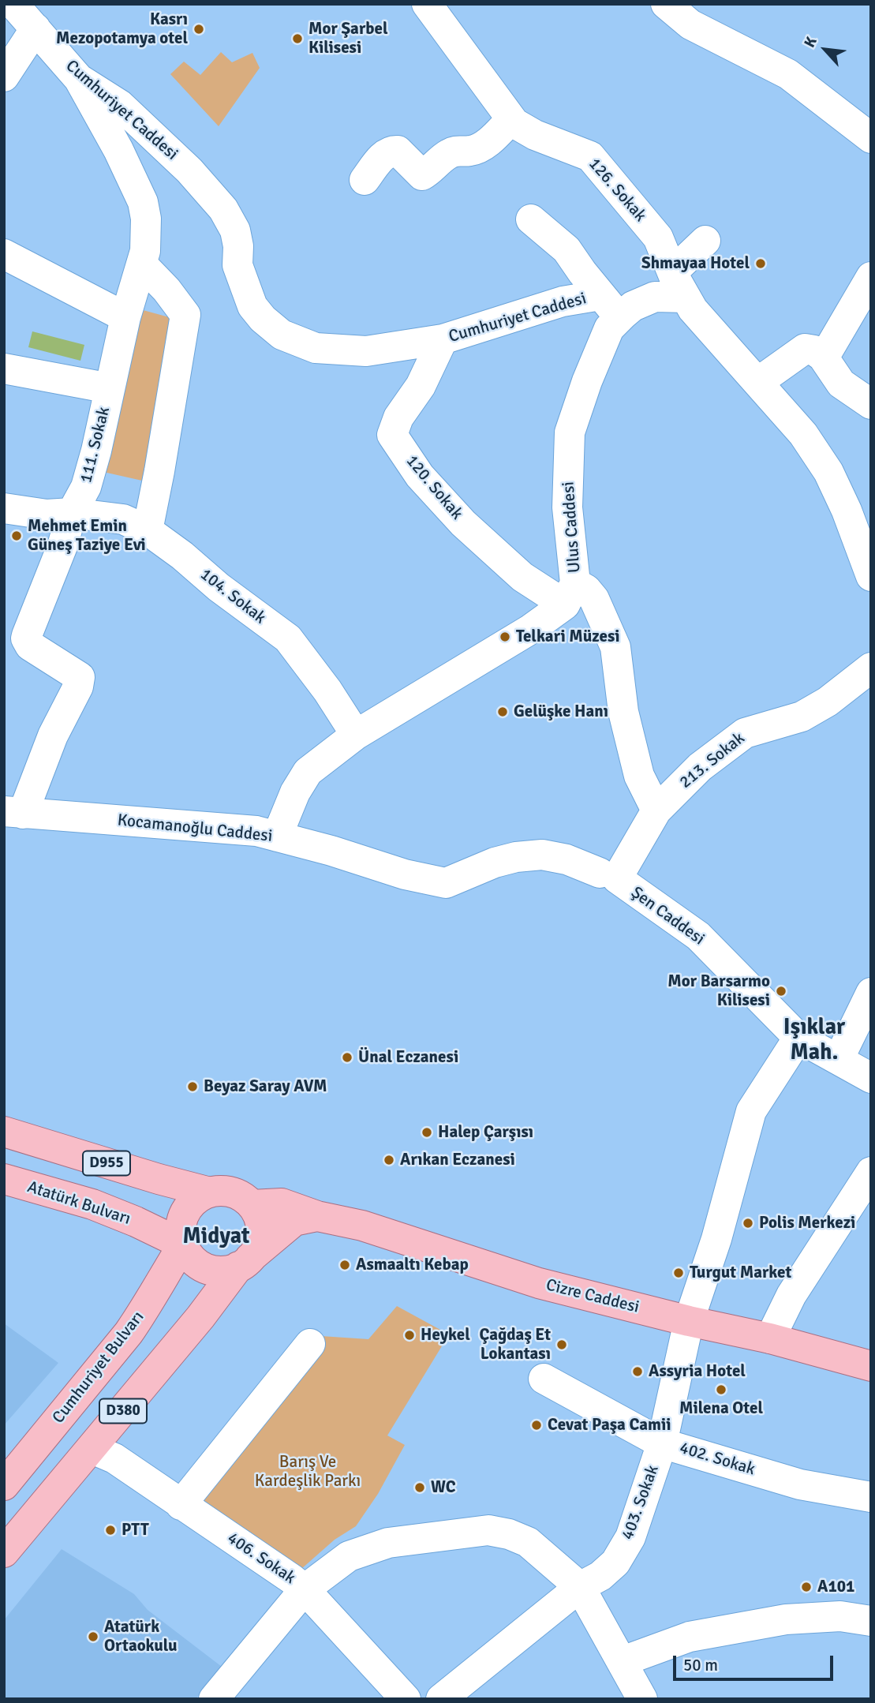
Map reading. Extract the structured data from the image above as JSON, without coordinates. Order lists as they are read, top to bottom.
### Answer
{
  "streets": {
    "main road": [
      "D955",
      "Atatürk Bulvarı",
      "Cizre Caddesi",
      "Cumhuriyet Bulvarı",
      "D380"
    ],
    "street": [
      "Cumhuriyet Caddesi",
      "126. Sokak",
      "111. Sokak",
      "120. Sokak",
      "Ulus Caddesi",
      "104. Sokak",
      "213. Sokak",
      "Kocamanoğlu Caddesi",
      "Şen Caddesi",
      "402. Sokak",
      "403. Sokak",
      "406. Sokak"
    ]
  },
  "crossings": [
    ["Cumhuriyet Caddesi", "111. Sokak"],
    ["Cumhuriyet Caddesi", "120. Sokak"],
    ["126. Sokak", "Ulus Caddesi"],
    ["111. Sokak", "104. Sokak"],
    ["111. Sokak", "Kocamanoğlu Caddesi"],
    ["120. Sokak", "Ulus Caddesi"],
    ["213. Sokak", "Şen Caddesi"],
    ["Kocamanoğlu Caddesi", "Şen Caddesi"],
    ["Şen Caddesi", "403. Sokak"],
    ["D955", "Atatürk Bulvarı"],
    ["D955", "Cizre Caddesi"],
    ["D955", "Cumhuriyet Bulvarı"],
    ["D955", "D380"],
    ["Atatürk Bulvarı", "Cizre Caddesi"],
    ["Atatürk Bulvarı", "Cumhuriyet Bulvarı"],
    ["Atatürk Bulvarı", "D380"],
    ["Cizre Caddesi", "Cumhuriyet Bulvarı"],
    ["Cizre Caddesi", "D380"],
    ["Cizre Caddesi", "403. Sokak"],
    ["Cumhuriyet Bulvarı", "D380"],
    ["D380", "406. Sokak"],
    ["402. Sokak", "403. Sokak"]
  ],
  "districts": ["Işıklar Mah.", "Midyat"],
  "parks": ["Barış Ve Kardeşlik Parkı"],
  "places": [
    "Kasrı Mezopotamya otel",
    "Mor Şarbel Kilisesi",
    "Shmayaa Hotel",
    "Mehmet Emin Güneş Taziye Evi",
    "Telkari Müzesi",
    "Gelüşke Hanı",
    "Mor Barsarmo Kilisesi",
    "Ünal Eczanesi",
    "Beyaz Saray AVM",
    "Halep Çarşısı",
    "Arıkan Eczanesi",
    "Polis Merkezi",
    "Asmaaltı Kebap",
    "Turgut Market",
    "Heykel",
    "Çağdaş Et Lokantası",
    "Assyria Hotel",
    "Milena Otel",
    "Cevat Paşa Camii",
    "WC",
    "PTT",
    "A101",
    "Atatürk Ortaokulu"
  ],
  "scale_bar": "50 m",
  "north": "top left"
}
